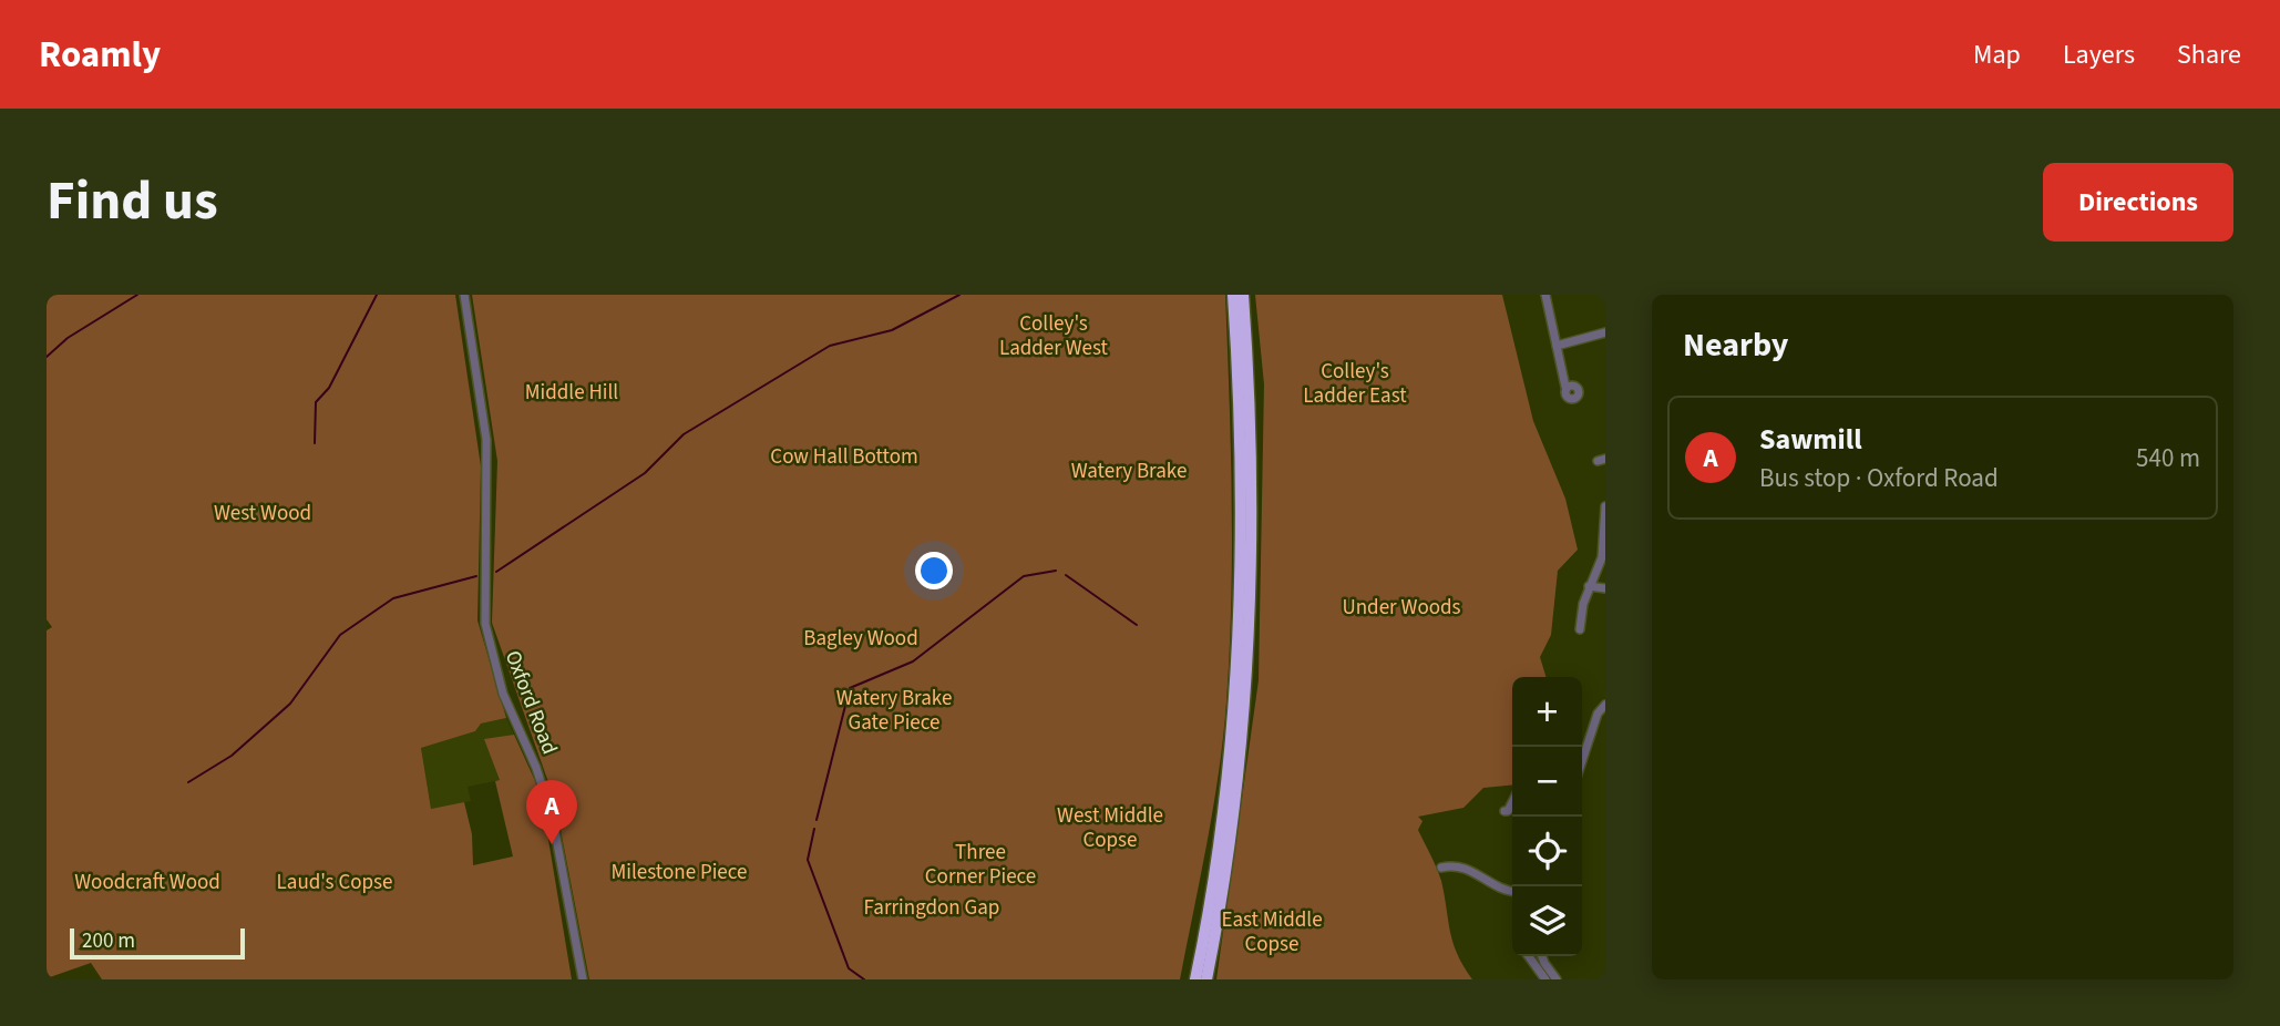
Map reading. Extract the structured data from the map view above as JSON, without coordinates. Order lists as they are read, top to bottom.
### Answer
{
  "streets": {
    "street": ["Oxford Road"]
  },
  "parks": [
    "Colley's Ladder West",
    "Colley's Ladder East",
    "Middle Hill",
    "Cow Hall Bottom",
    "Watery Brake",
    "West Wood",
    "Under Woods",
    "Bagley Wood",
    "Watery Brake Gate Piece",
    "West Middle Copse",
    "Three Corner Piece",
    "Milestone Piece",
    "Woodcraft Wood",
    "Laud's Copse",
    "Farringdon Gap",
    "East Middle Copse"
  ],
  "scale_bar": "200 m",
  "page": {
    "header": "Roamly",
    "nav": ["Map", "Layers", "Share"],
    "title": "Find us",
    "buttons": "Directions",
    "heading": "Nearby",
    "list": [
      {
        "mark": "A",
        "name": "Sawmill",
        "note": "Bus stop · Oxford Road",
        "value": "540 m"
      }
    ],
    "map_buttons": ["+", "−"],
    "pins": "A",
    "scale": "200 m"
  }
}
